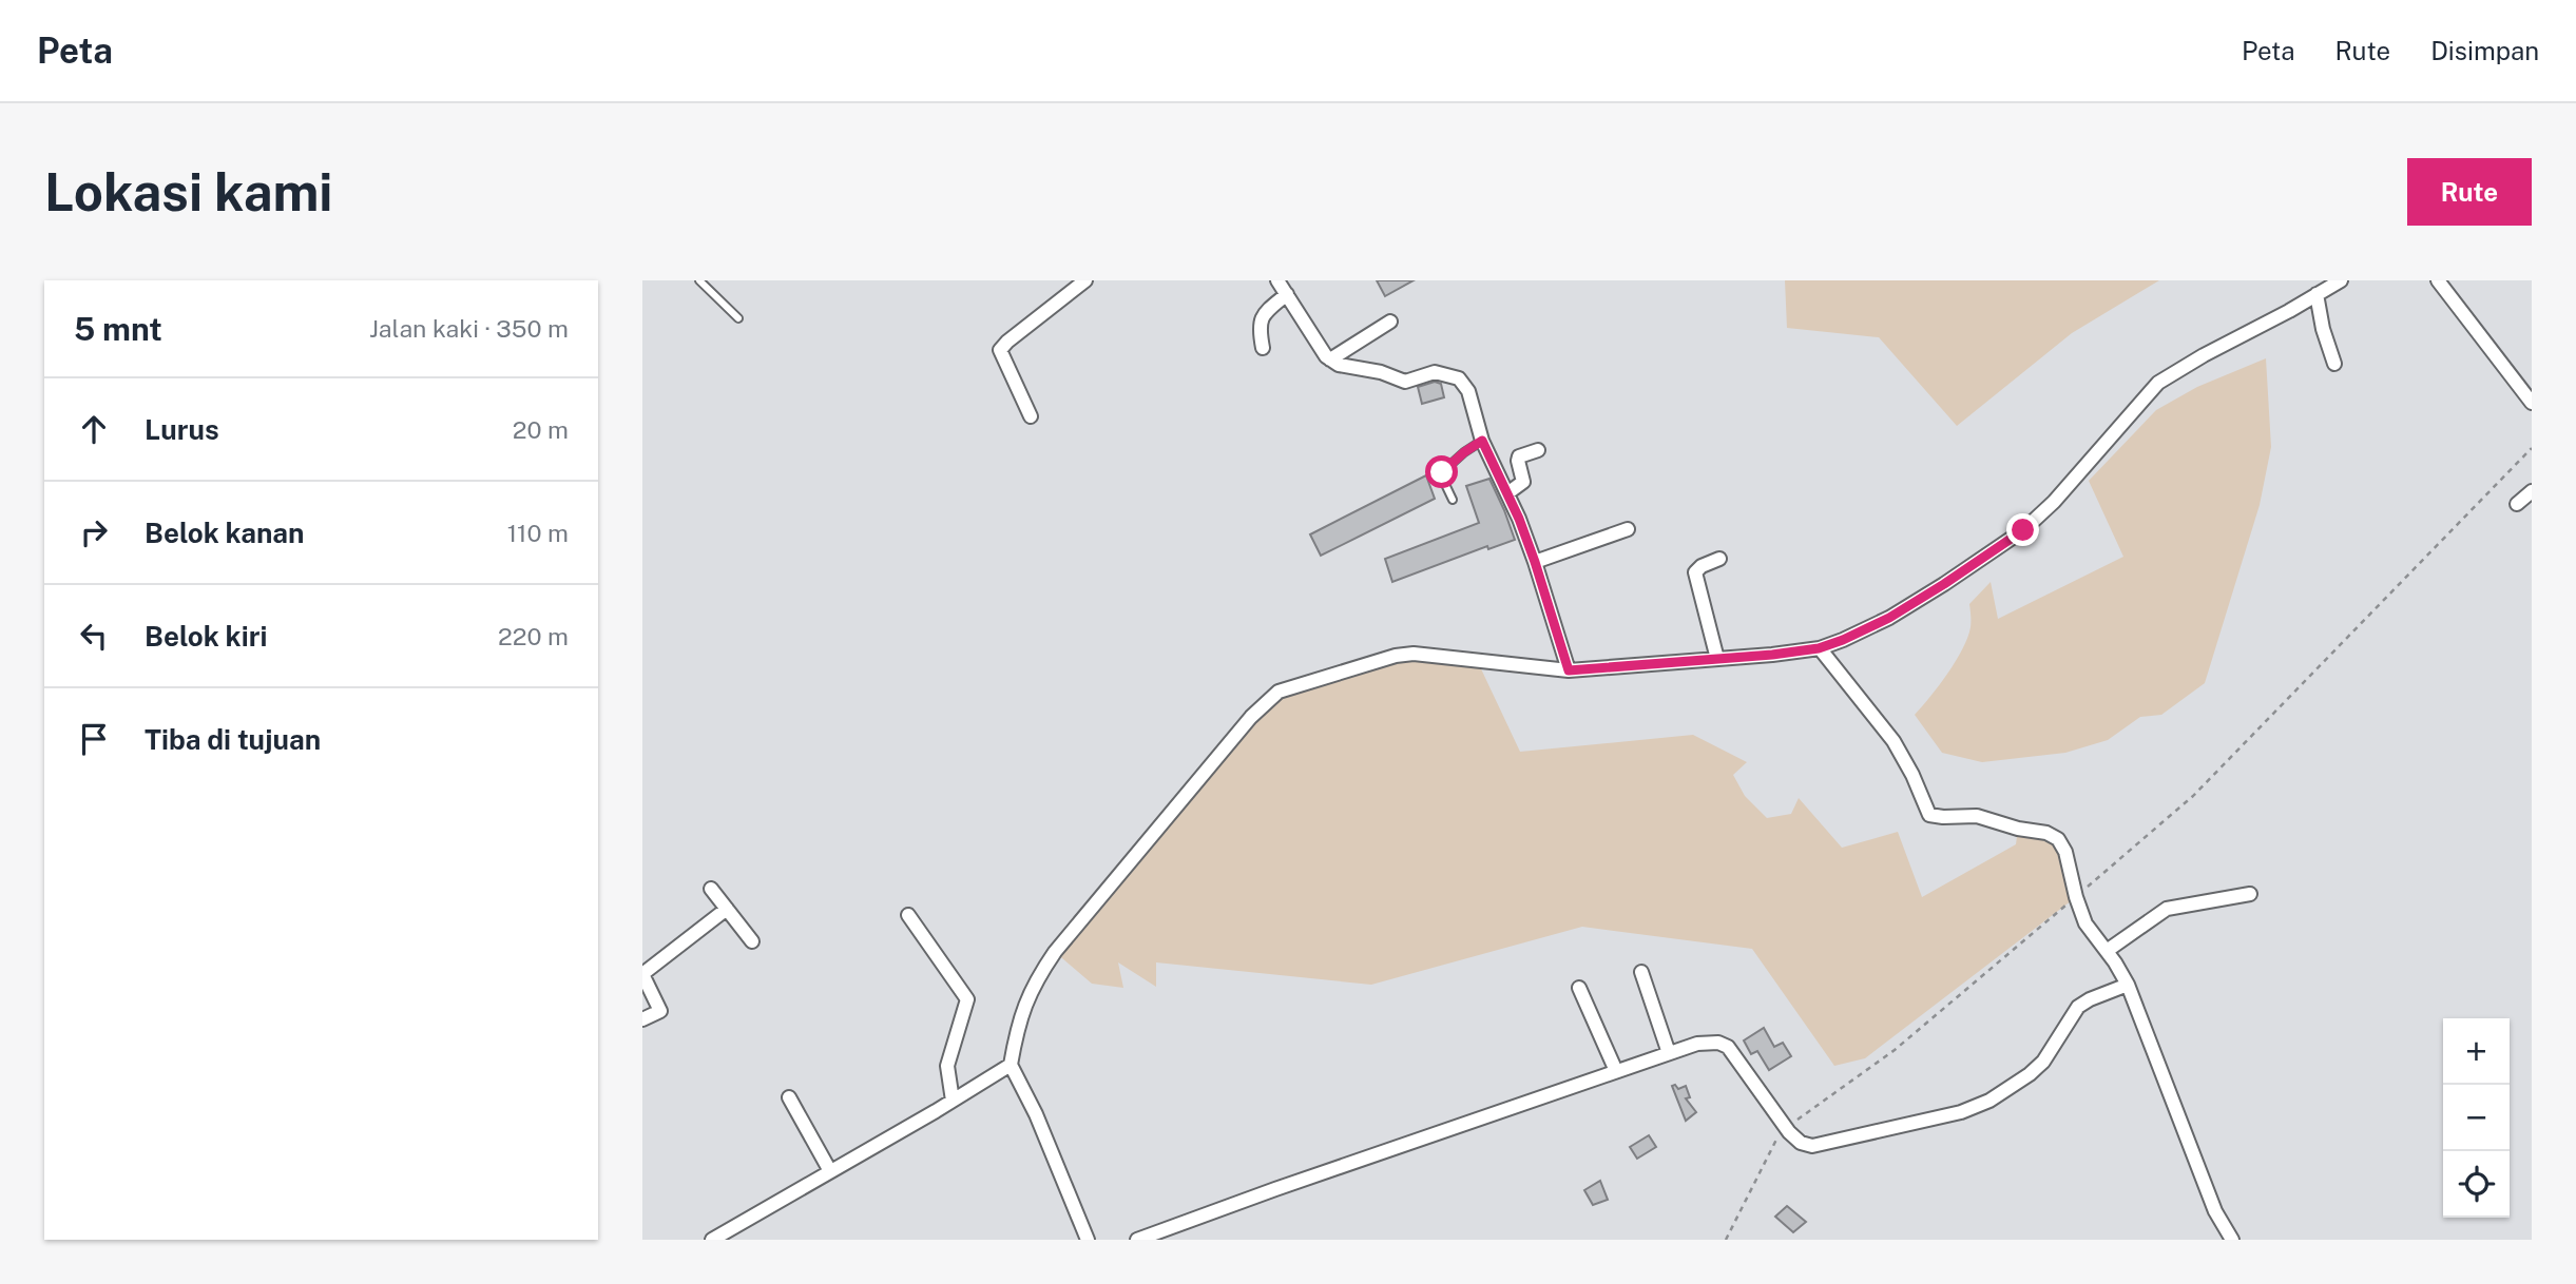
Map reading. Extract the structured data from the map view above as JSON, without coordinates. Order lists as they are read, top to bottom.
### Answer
{
  "page": {
    "header": "Peta",
    "nav": ["Peta", "Rute", "Disimpan"],
    "buttons": "Rute",
    "title": "Lokasi kami",
    "heading": ["5 mnt", "Jalan kaki · 350 m"],
    "list": [
      ["Lurus", "20 m"],
      ["Belok kanan", "110 m"],
      ["Belok kiri", "220 m"],
      "Tiba di tujuan"
    ],
    "map_buttons": ["+", "−"]
  }
}
